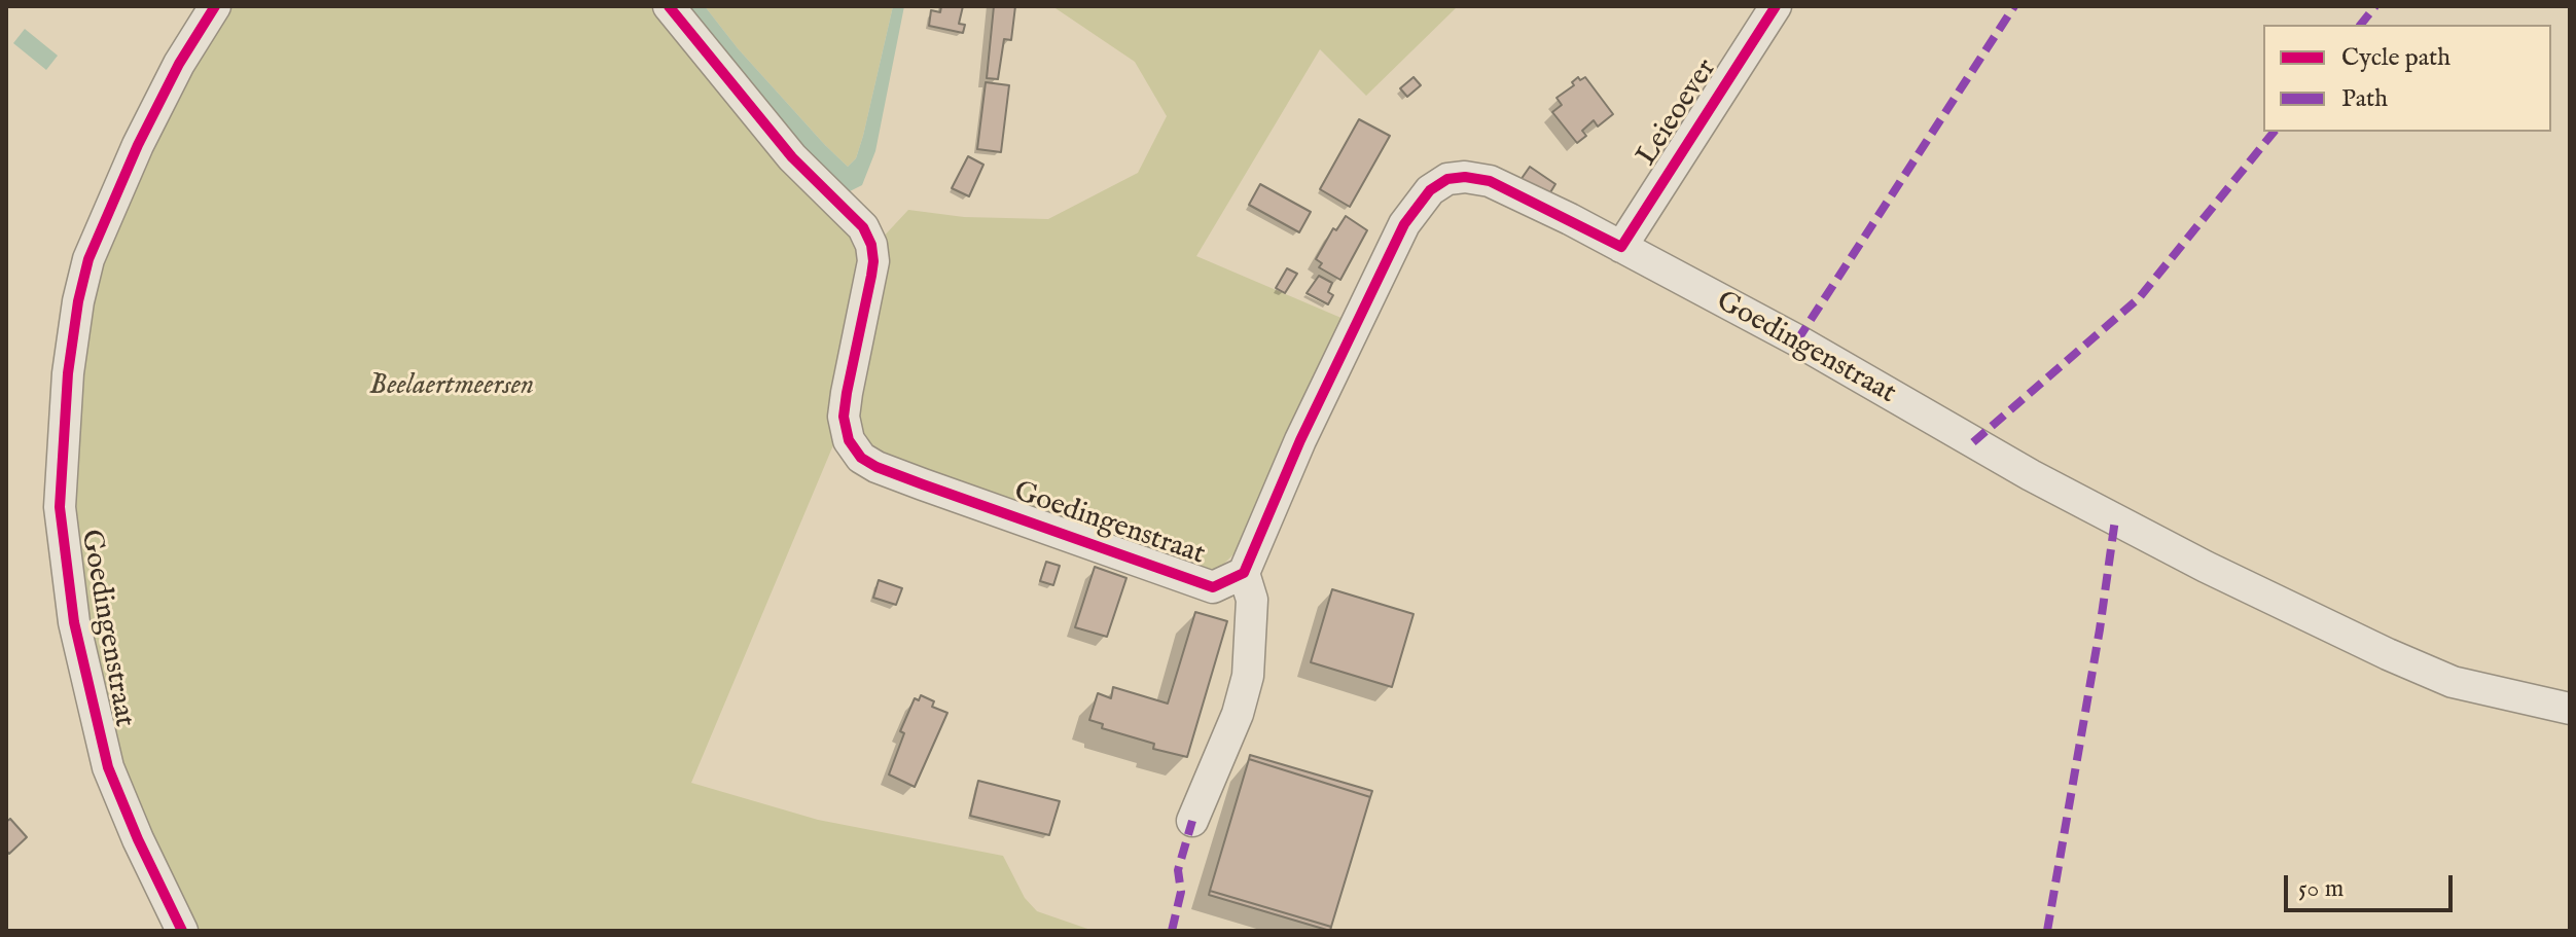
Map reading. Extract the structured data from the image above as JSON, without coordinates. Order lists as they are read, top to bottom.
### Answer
{
  "streets": {
    "street": ["Leieoever", "Goedingenstraat"]
  },
  "crossings": [
    ["Leieoever", "Goedingenstraat"]
  ],
  "parks": ["Beelaertmeersen"],
  "legend": ["Cycle path", "Path"],
  "scale_bar": "50 m"
}
